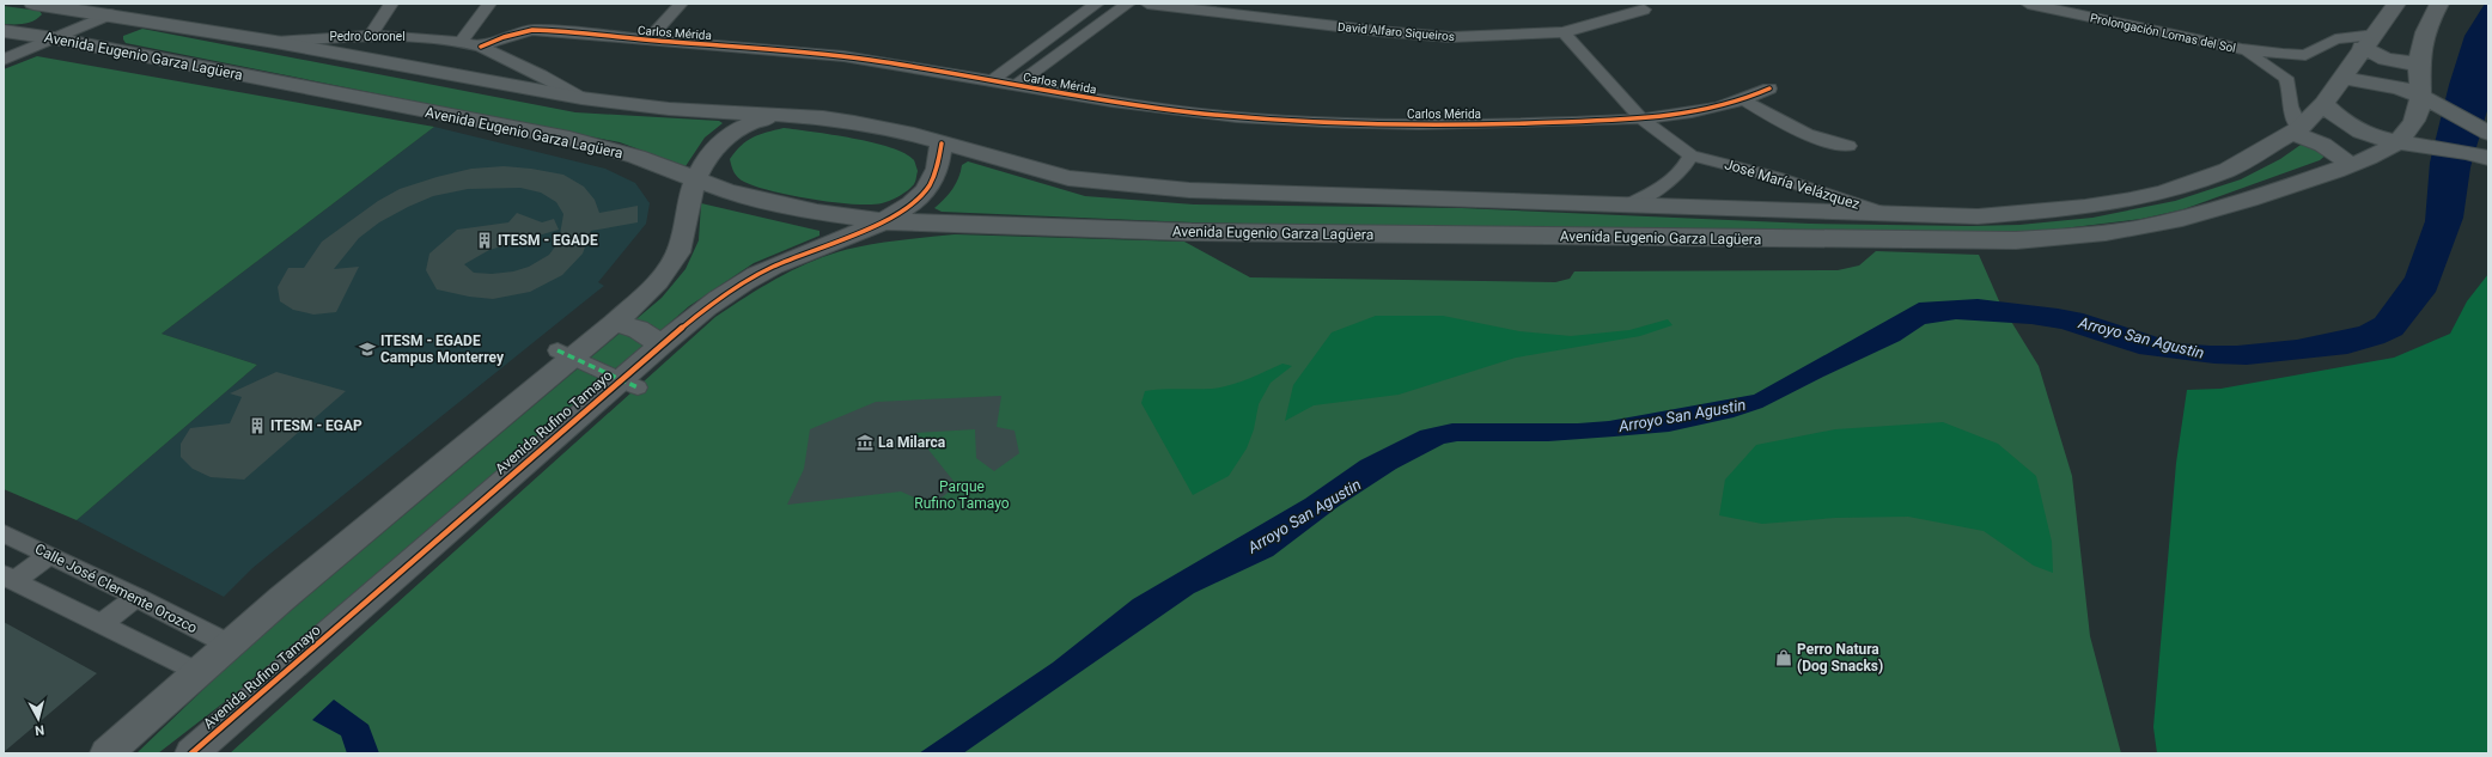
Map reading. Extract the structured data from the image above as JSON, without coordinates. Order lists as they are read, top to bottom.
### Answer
{
  "streets": {
    "main road": ["Avenida Eugenio Garza Lagüera", "Avenida Rufino Tamayo"],
    "street": [
      "David Alfaro Siqueiros",
      "Carlos Mérida",
      "Prolongación Lomas del Sol",
      "Pedro Coronel",
      "José María Velázquez",
      "Calle José Clemente Orozco"
    ]
  },
  "crossings": [
    ["David Alfaro Siqueiros", "José María Velázquez"],
    ["Carlos Mérida", "Pedro Coronel"],
    ["Carlos Mérida", "José María Velázquez"],
    ["Prolongación Lomas del Sol", "Avenida Eugenio Garza Lagüera"],
    ["Pedro Coronel", "Avenida Eugenio Garza Lagüera"],
    ["Avenida Eugenio Garza Lagüera", "José María Velázquez"],
    ["Avenida Eugenio Garza Lagüera", "Avenida Rufino Tamayo"]
  ],
  "water": ["Arroyo San Agustin"],
  "parks": ["Parque Rufino Tamayo"],
  "places": {
    "building": ["ITESM - EGADE", "ITESM - EGAP"],
    "school or university": ["ITESM - EGADE Campus Monterrey"],
    "museum": ["La Milarca"],
    "shop": ["Perro Natura (Dog Snacks)"]
  },
  "north": "bottom"
}
